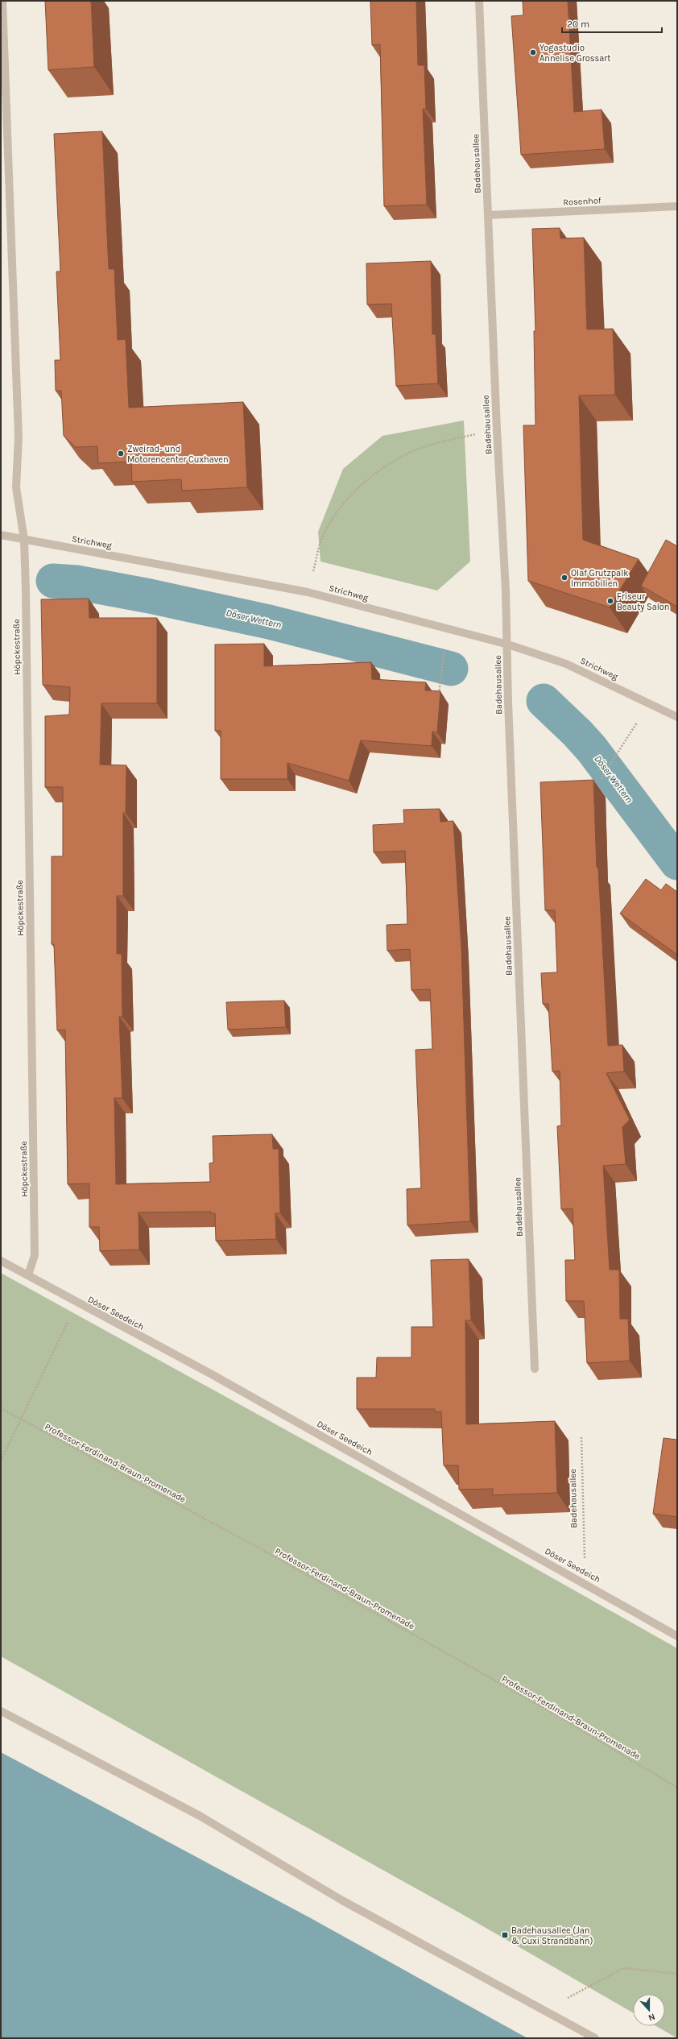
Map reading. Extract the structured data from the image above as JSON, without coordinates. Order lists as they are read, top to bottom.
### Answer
{
  "streets": {
    "street": [
      "Badehausallee",
      "Rosenhof",
      "Strichweg",
      "Höpckestraße",
      "Döser Seedeich"
    ],
    "path": ["Professor-Ferdinand-Braun-Promenade"]
  },
  "crossings": [
    ["Badehausallee", "Rosenhof"],
    ["Badehausallee", "Strichweg"],
    ["Strichweg", "Höpckestraße"],
    ["Höpckestraße", "Döser Seedeich"]
  ],
  "water": ["Döser Wettern"],
  "places": {
    "other": [
      "Yogastudio Annelise Grossart",
      "Zweirad- und Motorencenter Cuxhaven",
      "Olaf Grutzpalk Immobilien",
      "Friseur Beauty Salon"
    ],
    "transit": ["Badehausallee (Jan & Cuxi Strandbahn)"]
  },
  "scale_bar": "20 m",
  "north": "bottom"
}
